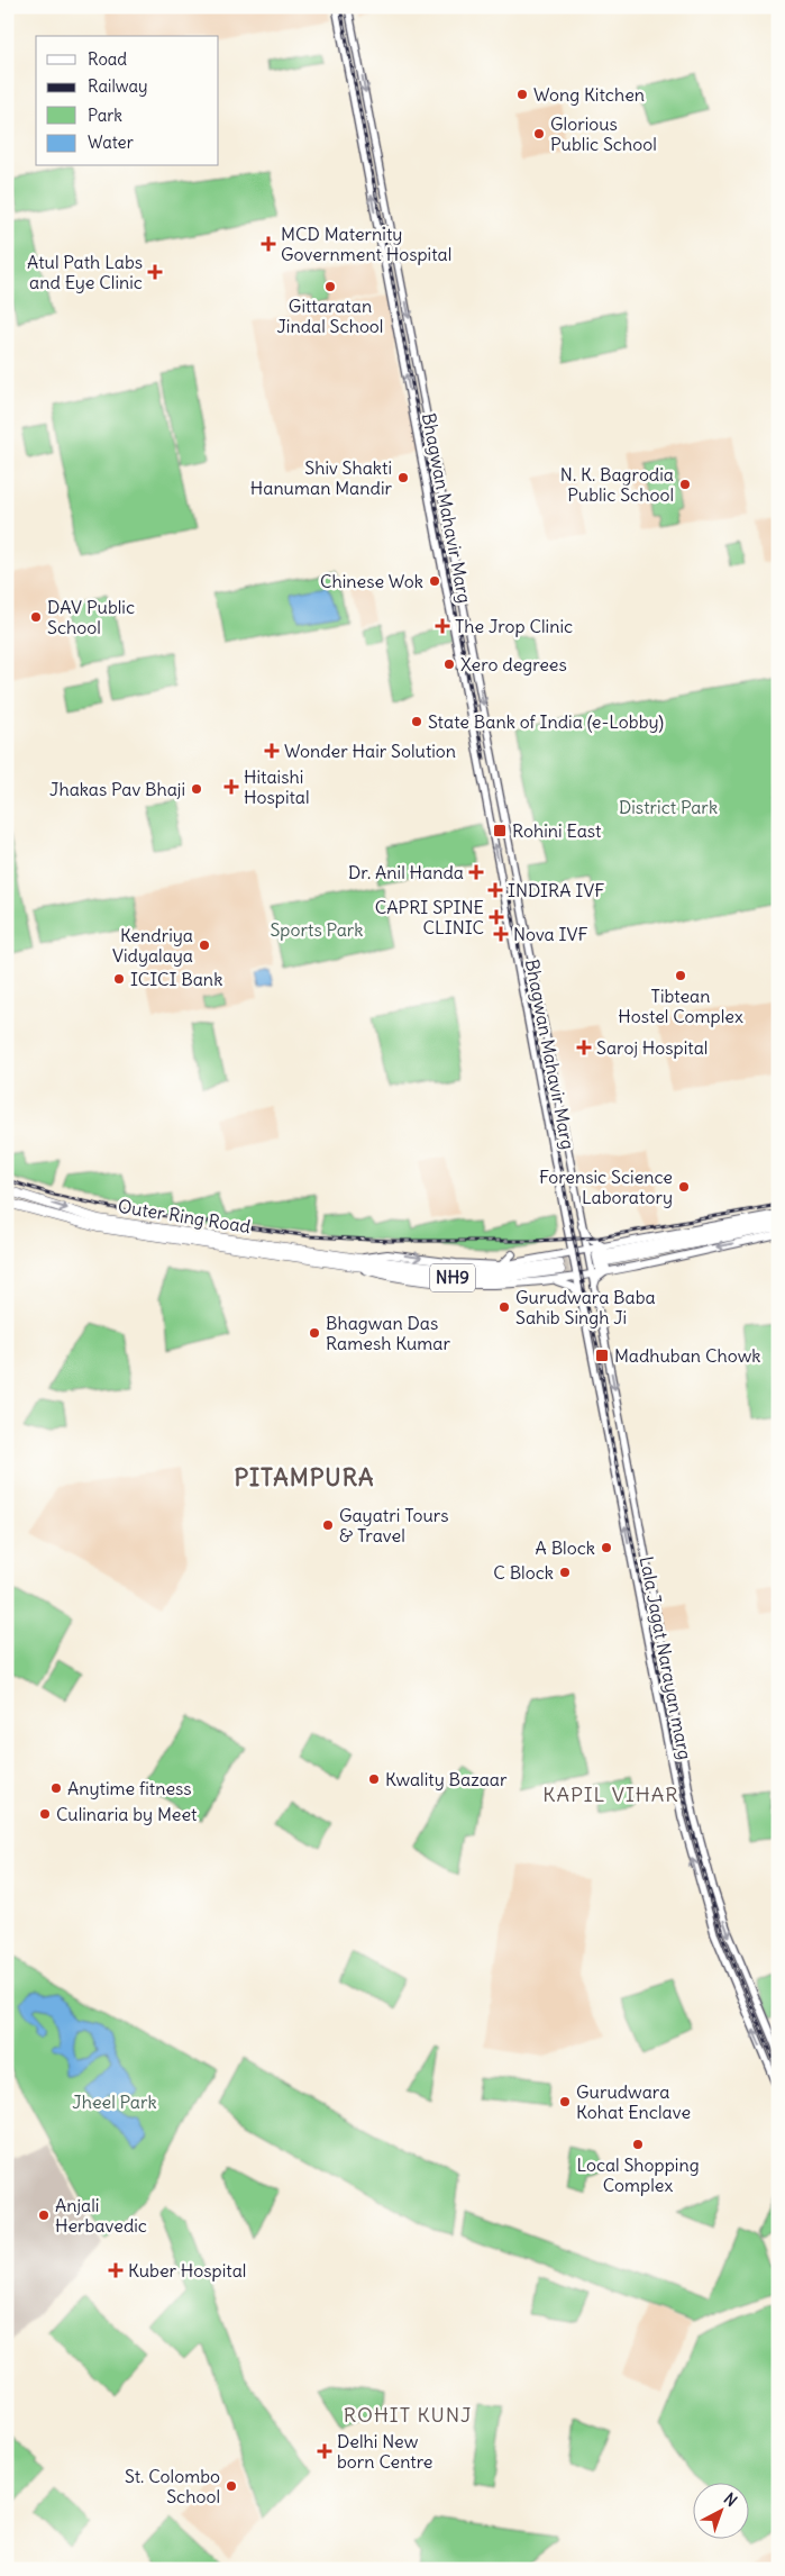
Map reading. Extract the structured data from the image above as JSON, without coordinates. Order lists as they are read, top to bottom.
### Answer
{
  "streets": {
    "highway": ["Outer Ring Road", "NH9"],
    "main road": ["Bhagwan Mahavir Marg", "Lala Jagat Narayan marg"]
  },
  "crossings": [
    ["Bhagwan Mahavir Marg", "Lala Jagat Narayan marg"]
  ],
  "districts": ["PITAMPURA", "KAPIL VIHAR", "ROHIT KUNJ"],
  "parks": ["District Park", "Sports Park", "Jheel Park"],
  "places": {
    "other": [
      "Wong Kitchen",
      "Glorious Public School",
      "Gittaratan Jindal School",
      "Shiv Shakti Hanuman Mandir",
      "N. K. Bagrodia Public School",
      "Chinese Wok",
      "DAV Public School",
      "Xero degrees",
      "State Bank of India (e-Lobby)",
      "Jhakas Pav Bhaji",
      "Kendriya Vidyalaya",
      "Tibtean Hostel Complex",
      "ICICI Bank",
      "Forensic Science Laboratory",
      "Gurudwara Baba Sahib Singh Ji",
      "Bhagwan Das Ramesh Kumar",
      "Gayatri Tours & Travel",
      "A Block",
      "C Block",
      "Kwality Bazaar",
      "Anytime fitness",
      "Culinaria by Meet",
      "Gurudwara Kohat Enclave",
      "Local Shopping Complex",
      "Anjali Herbavedic",
      "St. Colombo School"
    ],
    "health": [
      "MCD Maternity Government Hospital",
      "Atul Path Labs and Eye Clinic",
      "The Jrop Clinic",
      "Wonder Hair Solution",
      "Hitaishi Hospital",
      "Dr. Anil Handa",
      "INDIRA IVF",
      "CAPRI SPINE CLINIC",
      "Nova IVF",
      "Saroj Hospital",
      "Kuber Hospital",
      "Delhi New born Centre"
    ],
    "transit": ["Rohini East", "Madhuban Chowk"]
  },
  "legend": [
    "Road",
    "Railway",
    "Park",
    "Water"
  ],
  "north": "top right"
}
